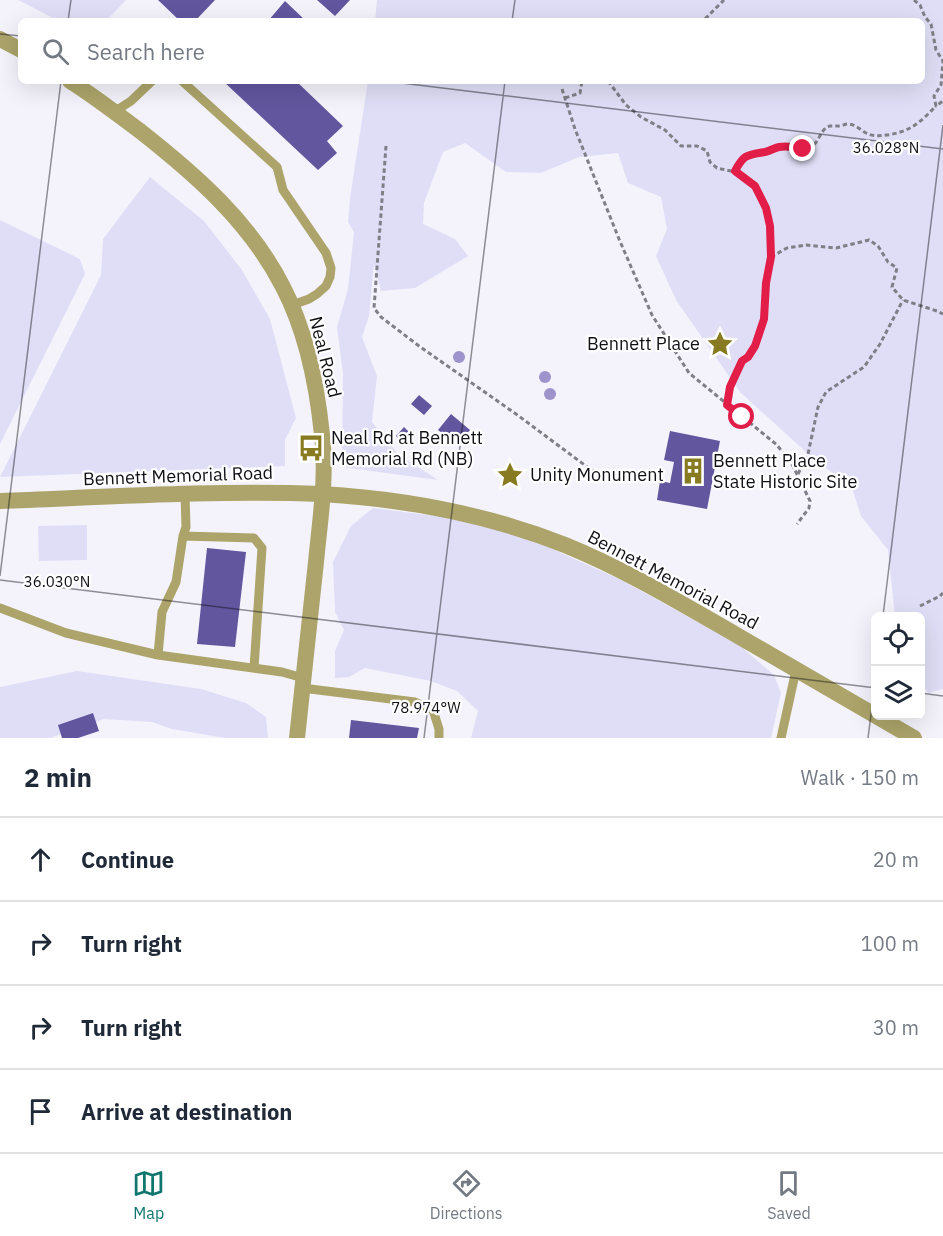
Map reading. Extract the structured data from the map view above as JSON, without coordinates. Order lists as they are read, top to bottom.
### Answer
{
  "streets": {
    "street": ["Neal Road", "Bennett Memorial Road"]
  },
  "crossings": [
    ["Neal Road", "Bennett Memorial Road"]
  ],
  "places": {
    "place": ["Bennett Place", "Unity Monument"],
    "bus stop": ["Neal Rd at Bennett Memorial Rd (NB)"],
    "building": ["Bennett Place State Historic Site"]
  },
  "page": {
    "search": "Search here",
    "heading": ["2 min", "Walk · 150 m"],
    "list": [
      ["Continue", "20 m"],
      ["Turn right", "100 m"],
      ["Turn right", "30 m"],
      "Arrive at destination"
    ],
    "nav": ["Map", "Directions", "Saved"]
  },
  "coordinates": ["36.028°N", "36.030°N", "78.974°W"]
}
